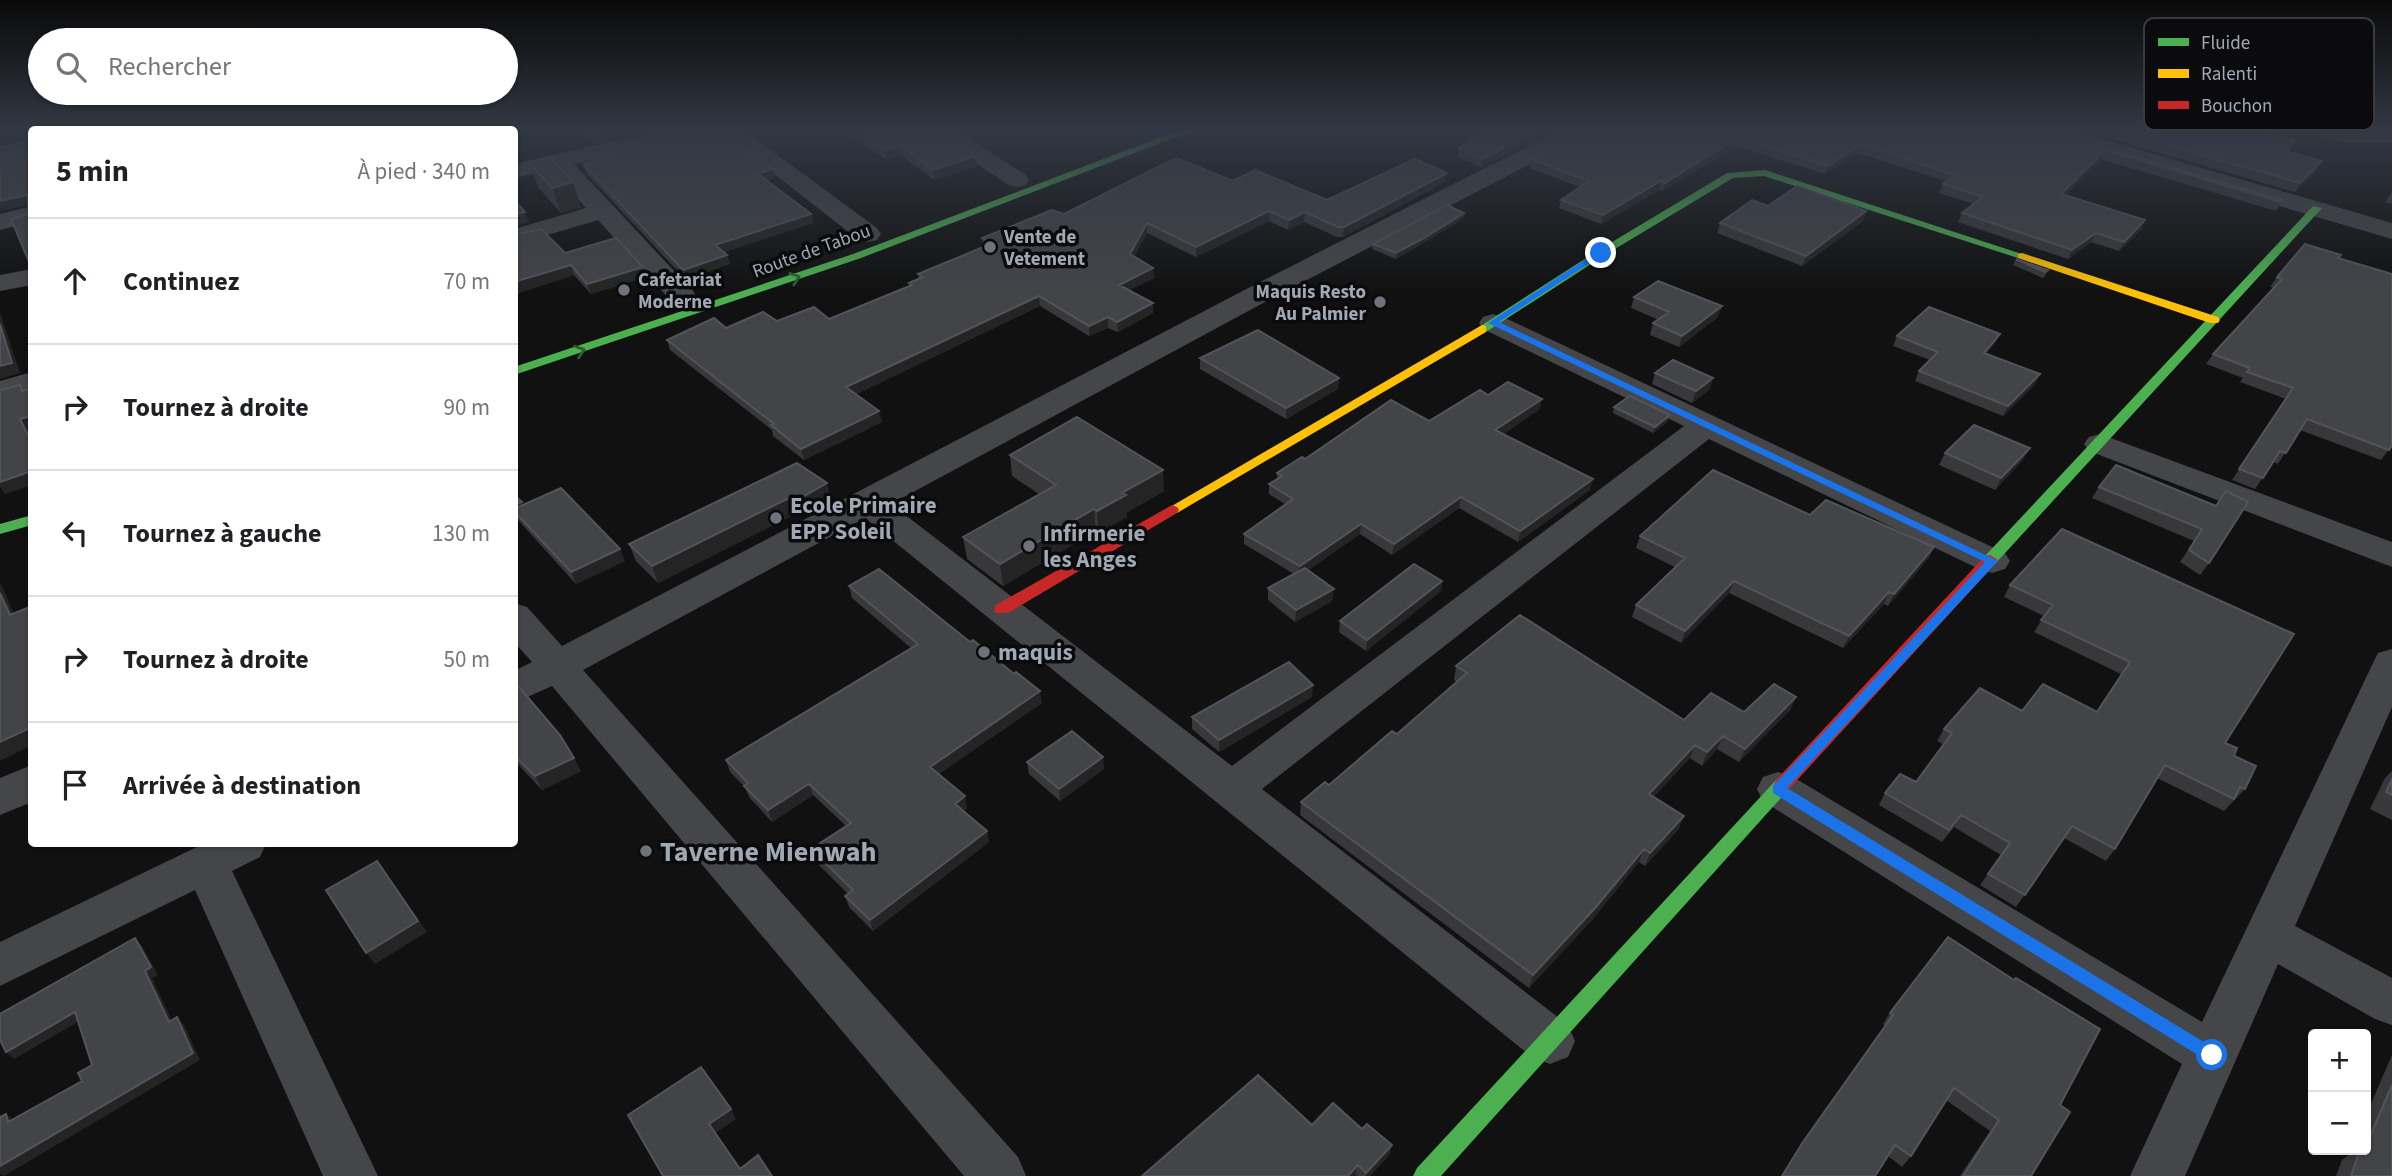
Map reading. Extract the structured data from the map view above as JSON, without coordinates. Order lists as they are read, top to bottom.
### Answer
{
  "streets": {
    "street": ["Route de Tabou"]
  },
  "places": [
    "Vente de Vetement",
    "Cafetariat Moderne",
    "Maquis Resto Au Palmier",
    "Ecole Primaire EPP Soleil",
    "Infirmerie les Anges",
    "maquis",
    "Taverne Mienwah"
  ],
  "legend": ["Fluide", "Ralenti", "Bouchon"],
  "page": {
    "search": "Rechercher",
    "heading": ["5 min", "À pied · 340 m"],
    "list": [
      ["Continuez", "70 m"],
      ["Tournez à droite", "90 m"],
      ["Tournez à gauche", "130 m"],
      ["Tournez à droite", "50 m"],
      "Arrivée à destination"
    ],
    "map_buttons": ["+", "−"]
  }
}
